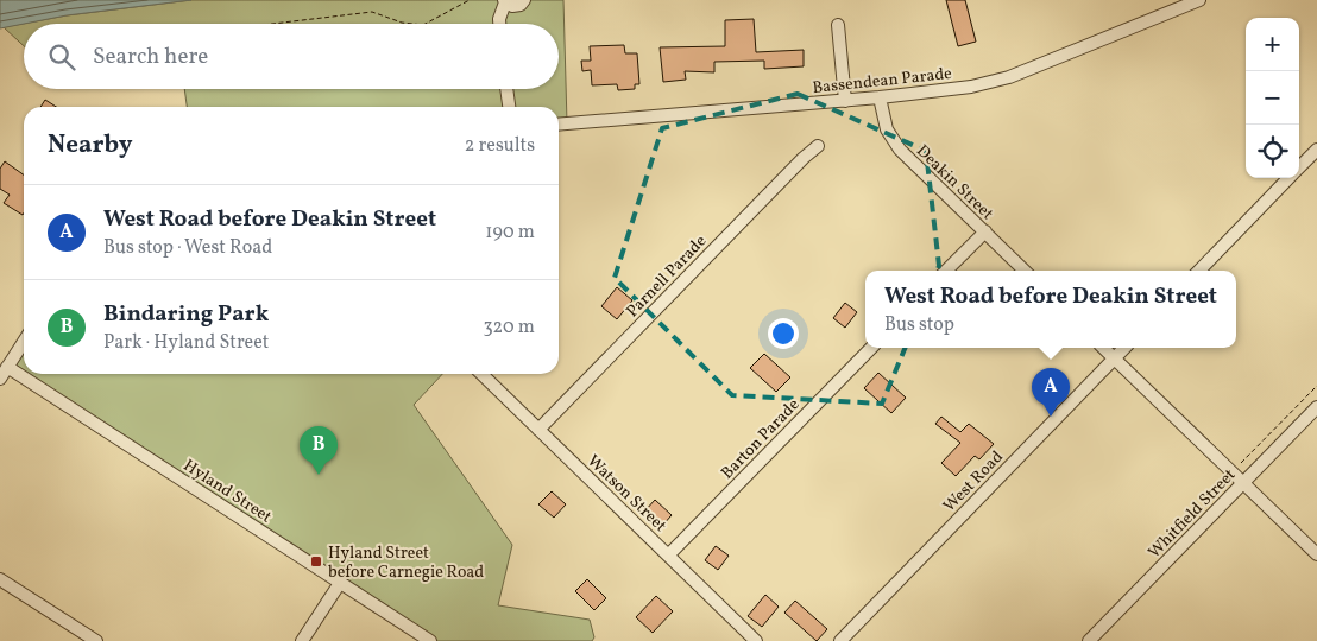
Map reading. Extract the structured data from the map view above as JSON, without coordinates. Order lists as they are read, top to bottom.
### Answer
{
  "streets": {
    "street": [
      "Bassendean Parade",
      "Deakin Street",
      "Parnell Parade",
      "Barton Parade",
      "West Road",
      "Hyland Street",
      "Watson Street",
      "Whitfield Street"
    ]
  },
  "crossings": [
    ["Bassendean Parade", "Deakin Street"],
    ["Parnell Parade", "Watson Street"],
    ["Barton Parade", "Watson Street"]
  ],
  "places": {
    "transit": ["Hyland Street before Carnegie Road"]
  },
  "page": {
    "map_buttons": ["+", "−"],
    "search": "Search here",
    "heading": ["Nearby", "2 results"],
    "list": [
      {
        "mark": "A",
        "name": "West Road before Deakin Street",
        "note": "Bus stop · West Road",
        "value": "190 m"
      },
      {
        "mark": "B",
        "name": "Bindaring Park",
        "note": "Park · Hyland Street",
        "value": "320 m"
      }
    ],
    "popup": ["West Road before Deakin Street", "Bus stop"],
    "pins": ["A", "B"]
  }
}
